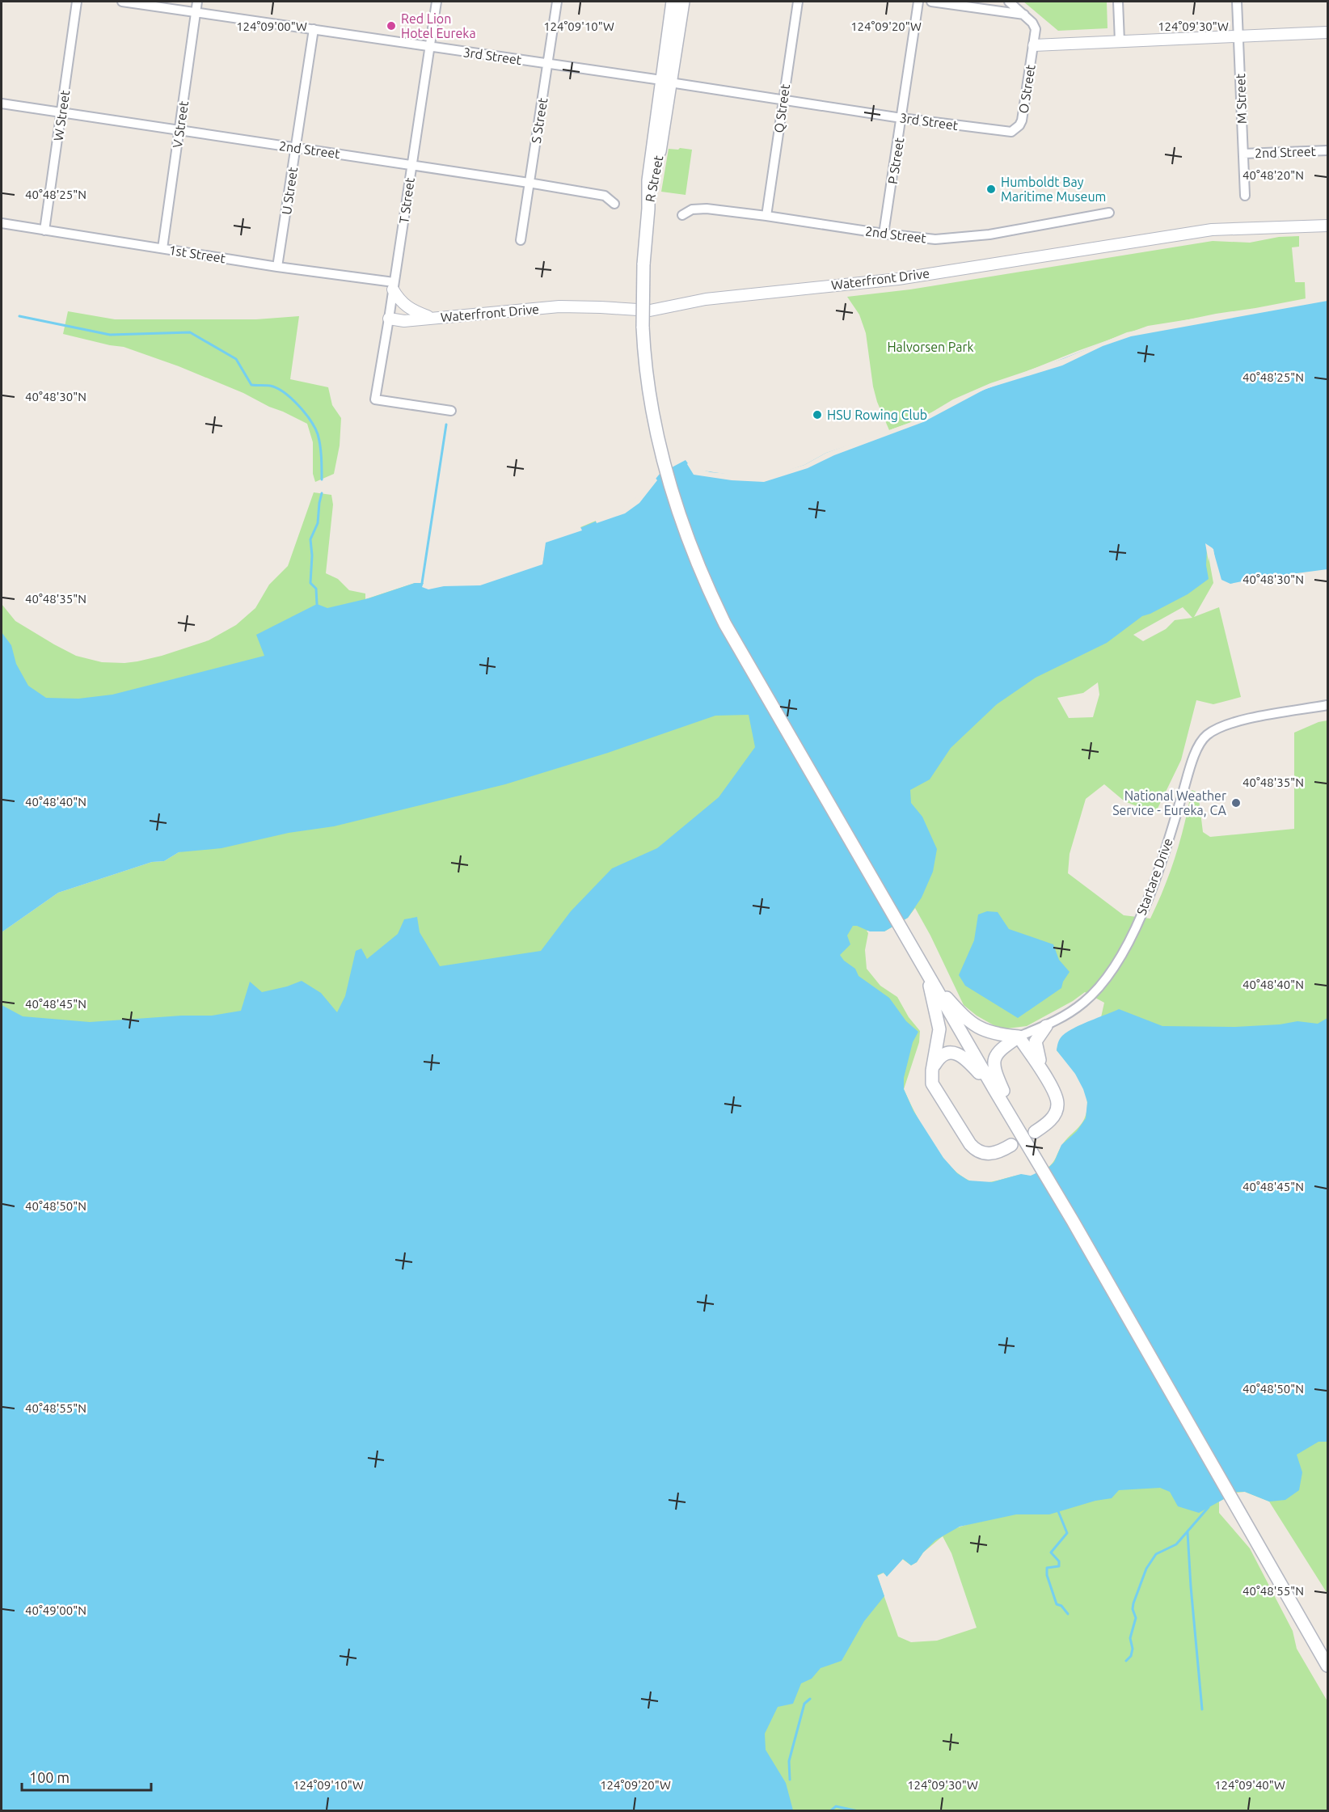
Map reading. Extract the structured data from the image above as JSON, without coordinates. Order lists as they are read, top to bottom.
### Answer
{
  "streets": {
    "main road": ["R Street"],
    "street": [
      "3rd Street",
      "O Street",
      "M Street",
      "Q Street",
      "W Street",
      "S Street",
      "V Street",
      "2nd Street",
      "P Street",
      "U Street",
      "T Street",
      "1st Street",
      "Waterfront Drive",
      "Startare Drive"
    ]
  },
  "crossings": [
    ["3rd Street", "O Street"],
    ["3rd Street", "Q Street"],
    ["3rd Street", "S Street"],
    ["3rd Street", "V Street"],
    ["3rd Street", "P Street"],
    ["3rd Street", "R Street"],
    ["3rd Street", "U Street"],
    ["3rd Street", "T Street"],
    ["M Street", "2nd Street"],
    ["Q Street", "2nd Street"],
    ["W Street", "2nd Street"],
    ["W Street", "1st Street"],
    ["S Street", "2nd Street"],
    ["V Street", "2nd Street"],
    ["V Street", "1st Street"],
    ["2nd Street", "P Street"],
    ["2nd Street", "U Street"],
    ["2nd Street", "T Street"],
    ["U Street", "1st Street"],
    ["T Street", "1st Street"],
    ["T Street", "Waterfront Drive"],
    ["1st Street", "Waterfront Drive"]
  ],
  "parks": ["Halvorsen Park"],
  "places": [
    "Red Lion Hotel Eureka",
    "Humboldt Bay Maritime Museum",
    "HSU Rowing Club",
    "National Weather Service - Eureka, CA"
  ],
  "scale_bar": "100 m",
  "coordinates": [
    "124°09'00\"W",
    "124°09'10\"W",
    "124°09'20\"W",
    "124°09'30\"W",
    "40°48'20\"N",
    "40°48'25\"N",
    "40°48'30\"N",
    "40°48'35\"N",
    "40°48'40\"N",
    "40°48'45\"N",
    "40°48'50\"N",
    "40°48'55\"N",
    "40°49'00\"N",
    "124°09'40\"W"
  ]
}
